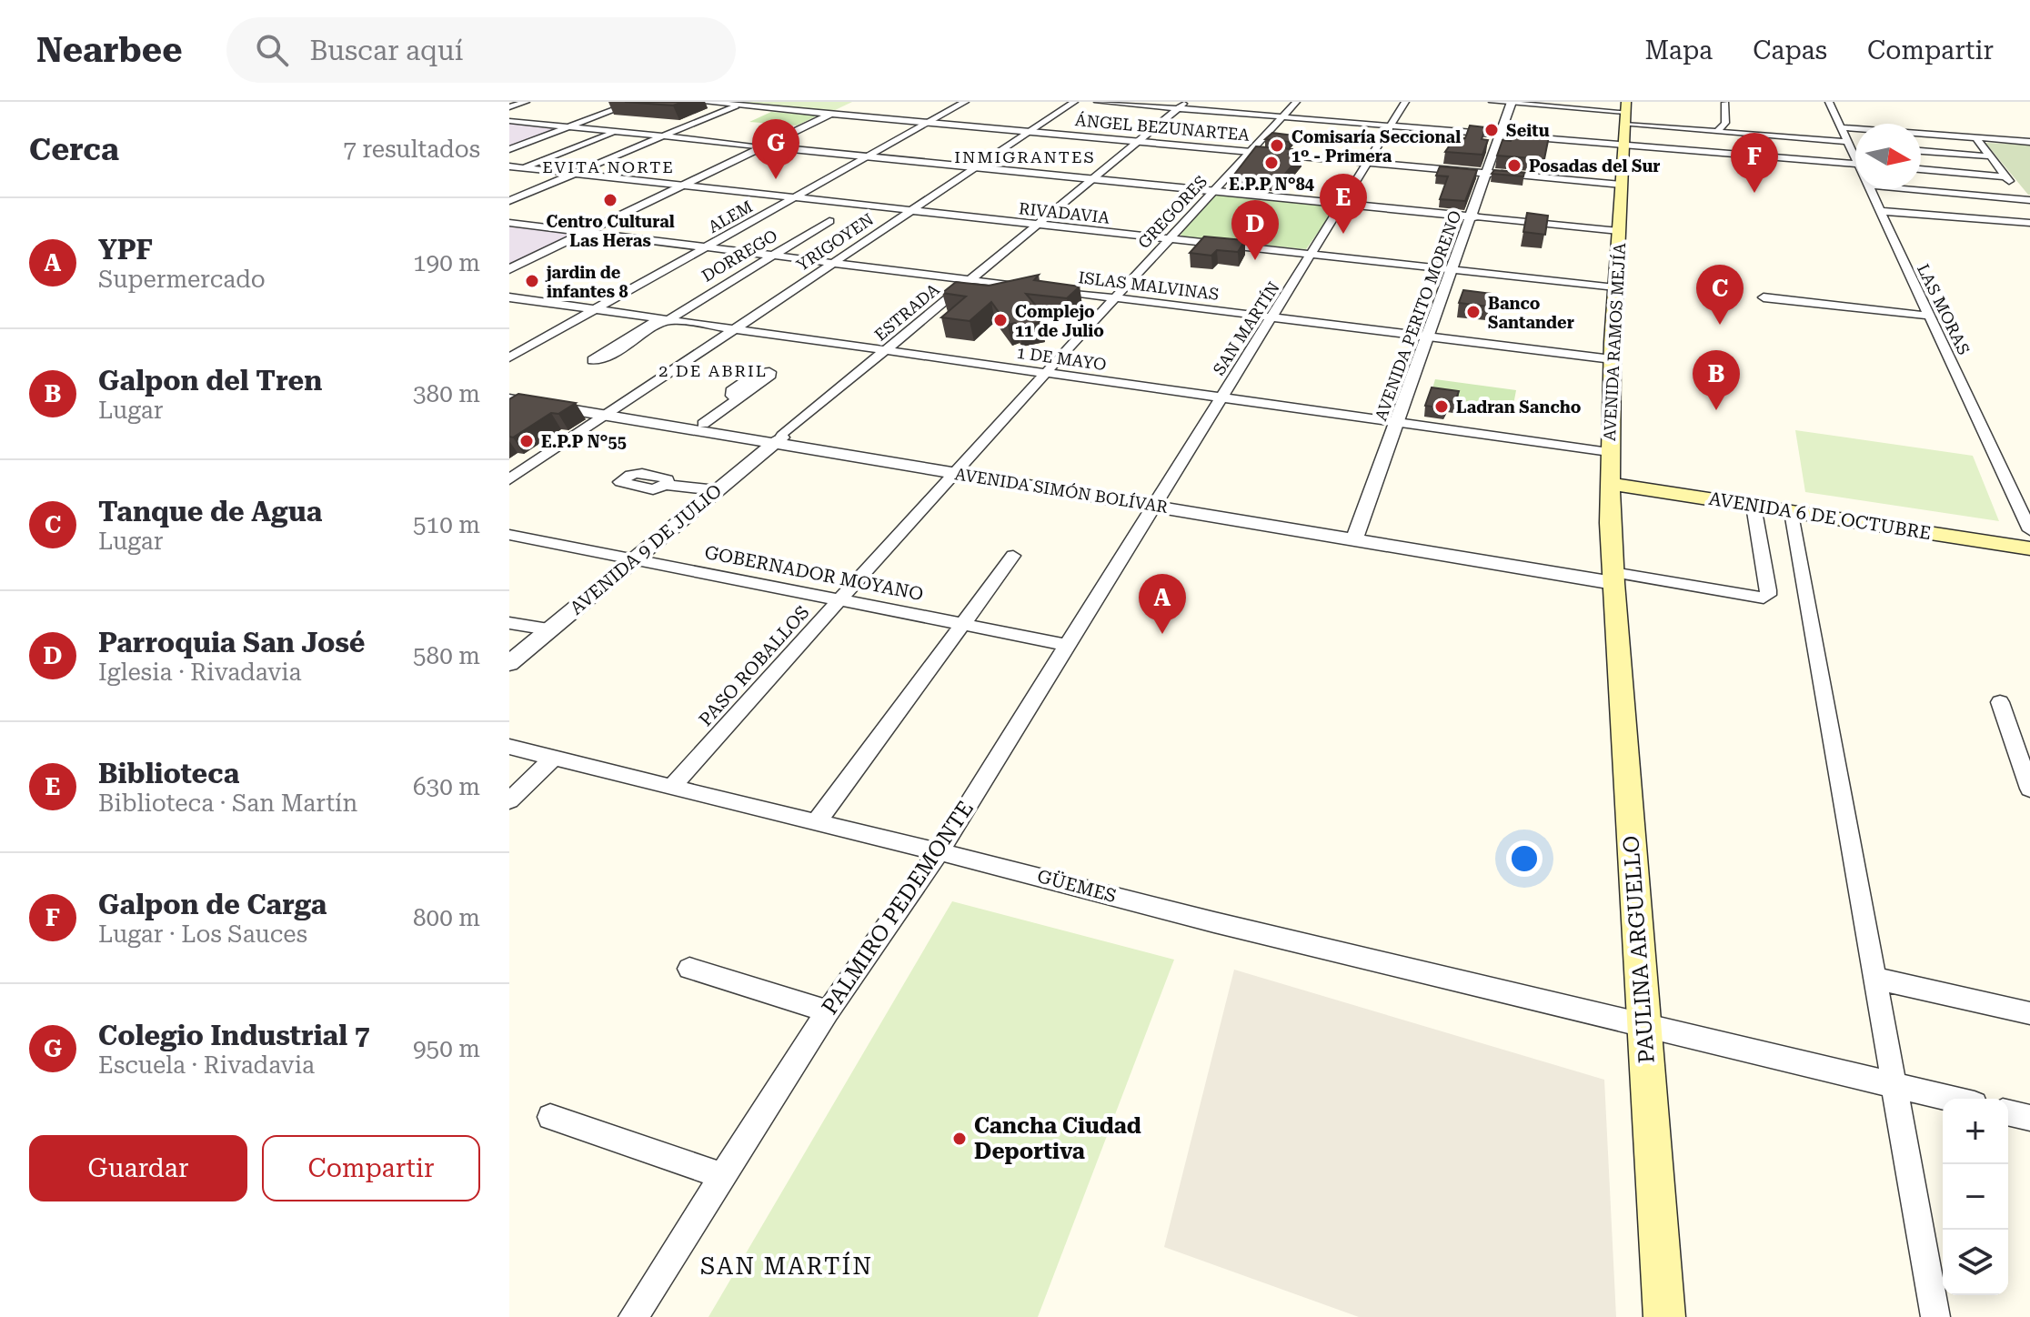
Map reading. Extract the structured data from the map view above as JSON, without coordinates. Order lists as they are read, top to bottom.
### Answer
{
  "streets": {
    "main road": ["AVENIDA RAMOS MEJÍA", "AVENIDA 6 DE OCTUBRE", "PAULINA ARGUELLO"],
    "street": [
      "ÁNGEL BEZUNARTEA",
      "GREGORES",
      "RIVADAVIA",
      "ALEM",
      "YRIGOYEN",
      "DORREGO",
      "ISLAS MALVINAS",
      "LAS MORAS",
      "ESTRADA",
      "AVENIDA PERITO MORENO",
      "SAN MARTÍN",
      "1 DE MAYO",
      "AVENIDA SIMÓN BOLÍVAR",
      "AVENIDA 9 DE JULIO",
      "GOBERNADOR MOYANO",
      "PASO ROBALLOS",
      "GÜEMES",
      "PALMIRO PEDEMONTE"
    ]
  },
  "crossings": [
    ["ÁNGEL BEZUNARTEA", "GREGORES"],
    ["ÁNGEL BEZUNARTEA", "ALEM"],
    ["ÁNGEL BEZUNARTEA", "YRIGOYEN"],
    ["ÁNGEL BEZUNARTEA", "ESTRADA"],
    ["ÁNGEL BEZUNARTEA", "AVENIDA PERITO MORENO"],
    ["ÁNGEL BEZUNARTEA", "SAN MARTÍN"],
    ["ÁNGEL BEZUNARTEA", "AVENIDA RAMOS MEJÍA"],
    ["GREGORES", "RIVADAVIA"],
    ["GREGORES", "ISLAS MALVINAS"],
    ["GREGORES", "1 DE MAYO"],
    ["GREGORES", "AVENIDA SIMÓN BOLÍVAR"],
    ["GREGORES", "PASO ROBALLOS"],
    ["RIVADAVIA", "ALEM"],
    ["RIVADAVIA", "YRIGOYEN"],
    ["RIVADAVIA", "ESTRADA"],
    ["RIVADAVIA", "AVENIDA PERITO MORENO"],
    ["RIVADAVIA", "SAN MARTÍN"],
    ["RIVADAVIA", "AVENIDA RAMOS MEJÍA"],
    ["ALEM", "1 DE MAYO"],
    ["YRIGOYEN", "1 DE MAYO"],
    ["YRIGOYEN", "AVENIDA SIMÓN BOLÍVAR"],
    ["DORREGO", "1 DE MAYO"],
    ["ISLAS MALVINAS", "AVENIDA PERITO MORENO"],
    ["ISLAS MALVINAS", "SAN MARTÍN"],
    ["ISLAS MALVINAS", "AVENIDA RAMOS MEJÍA"],
    ["ESTRADA", "1 DE MAYO"],
    ["ESTRADA", "AVENIDA SIMÓN BOLÍVAR"],
    ["ESTRADA", "AVENIDA 9 DE JULIO"],
    ["AVENIDA PERITO MORENO", "1 DE MAYO"],
    ["AVENIDA PERITO MORENO", "AVENIDA SIMÓN BOLÍVAR"],
    ["SAN MARTÍN", "1 DE MAYO"],
    ["SAN MARTÍN", "AVENIDA SIMÓN BOLÍVAR"],
    ["SAN MARTÍN", "PALMIRO PEDEMONTE"],
    ["AVENIDA RAMOS MEJÍA", "1 DE MAYO"],
    ["AVENIDA RAMOS MEJÍA", "AVENIDA SIMÓN BOLÍVAR"],
    ["AVENIDA RAMOS MEJÍA", "AVENIDA 6 DE OCTUBRE"],
    ["AVENIDA RAMOS MEJÍA", "PAULINA ARGUELLO"],
    ["AVENIDA SIMÓN BOLÍVAR", "AVENIDA 9 DE JULIO"],
    ["AVENIDA SIMÓN BOLÍVAR", "PASO ROBALLOS"],
    ["AVENIDA SIMÓN BOLÍVAR", "PALMIRO PEDEMONTE"],
    ["AVENIDA SIMÓN BOLÍVAR", "PAULINA ARGUELLO"],
    ["AVENIDA 9 DE JULIO", "GOBERNADOR MOYANO"],
    ["GOBERNADOR MOYANO", "PASO ROBALLOS"],
    ["GOBERNADOR MOYANO", "PALMIRO PEDEMONTE"],
    ["PASO ROBALLOS", "GÜEMES"],
    ["GÜEMES", "PALMIRO PEDEMONTE"],
    ["GÜEMES", "PAULINA ARGUELLO"]
  ],
  "districts": [
    "INMIGRANTES",
    "EVITA NORTE",
    "2 DE ABRIL",
    "SAN MARTÍN"
  ],
  "places": [
    "Seitu",
    "Comisaría Seccional 1º - Primera",
    "E.P.P N°84",
    "Posadas del Sur",
    "Centro Cultural Las Heras",
    "jardin de infantes 8",
    "Banco Santander",
    "Complejo 11 de Julio",
    "Ladran Sancho",
    "E.P.P N°55",
    "Cancha Ciudad Deportiva"
  ],
  "north": "right",
  "page": {
    "header": "Nearbee",
    "search": "Buscar aquí",
    "nav": ["Mapa", "Capas", "Compartir"],
    "heading": ["Cerca", "7 resultados"],
    "pins": [
      "G",
      "F",
      "E",
      "D",
      "C",
      "B",
      "A"
    ],
    "list": [
      {
        "mark": "A",
        "name": "YPF",
        "note": "Supermercado",
        "value": "190 m"
      },
      {
        "mark": "B",
        "name": "Galpon del Tren",
        "note": "Lugar",
        "value": "380 m"
      },
      {
        "mark": "C",
        "name": "Tanque de Agua",
        "note": "Lugar",
        "value": "510 m"
      },
      {
        "mark": "D",
        "name": "Parroquia San José",
        "note": "Iglesia · Rivadavia",
        "value": "580 m"
      },
      {
        "mark": "E",
        "name": "Biblioteca",
        "note": "Biblioteca · San Martín",
        "value": "630 m"
      },
      {
        "mark": "F",
        "name": "Galpon de Carga",
        "note": "Lugar · Los Sauces",
        "value": "800 m"
      },
      {
        "mark": "G",
        "name": "Colegio Industrial 7",
        "note": "Escuela · Rivadavia",
        "value": "950 m"
      }
    ],
    "map_buttons": ["+", "−"],
    "buttons": ["Guardar", "Compartir"]
  }
}
